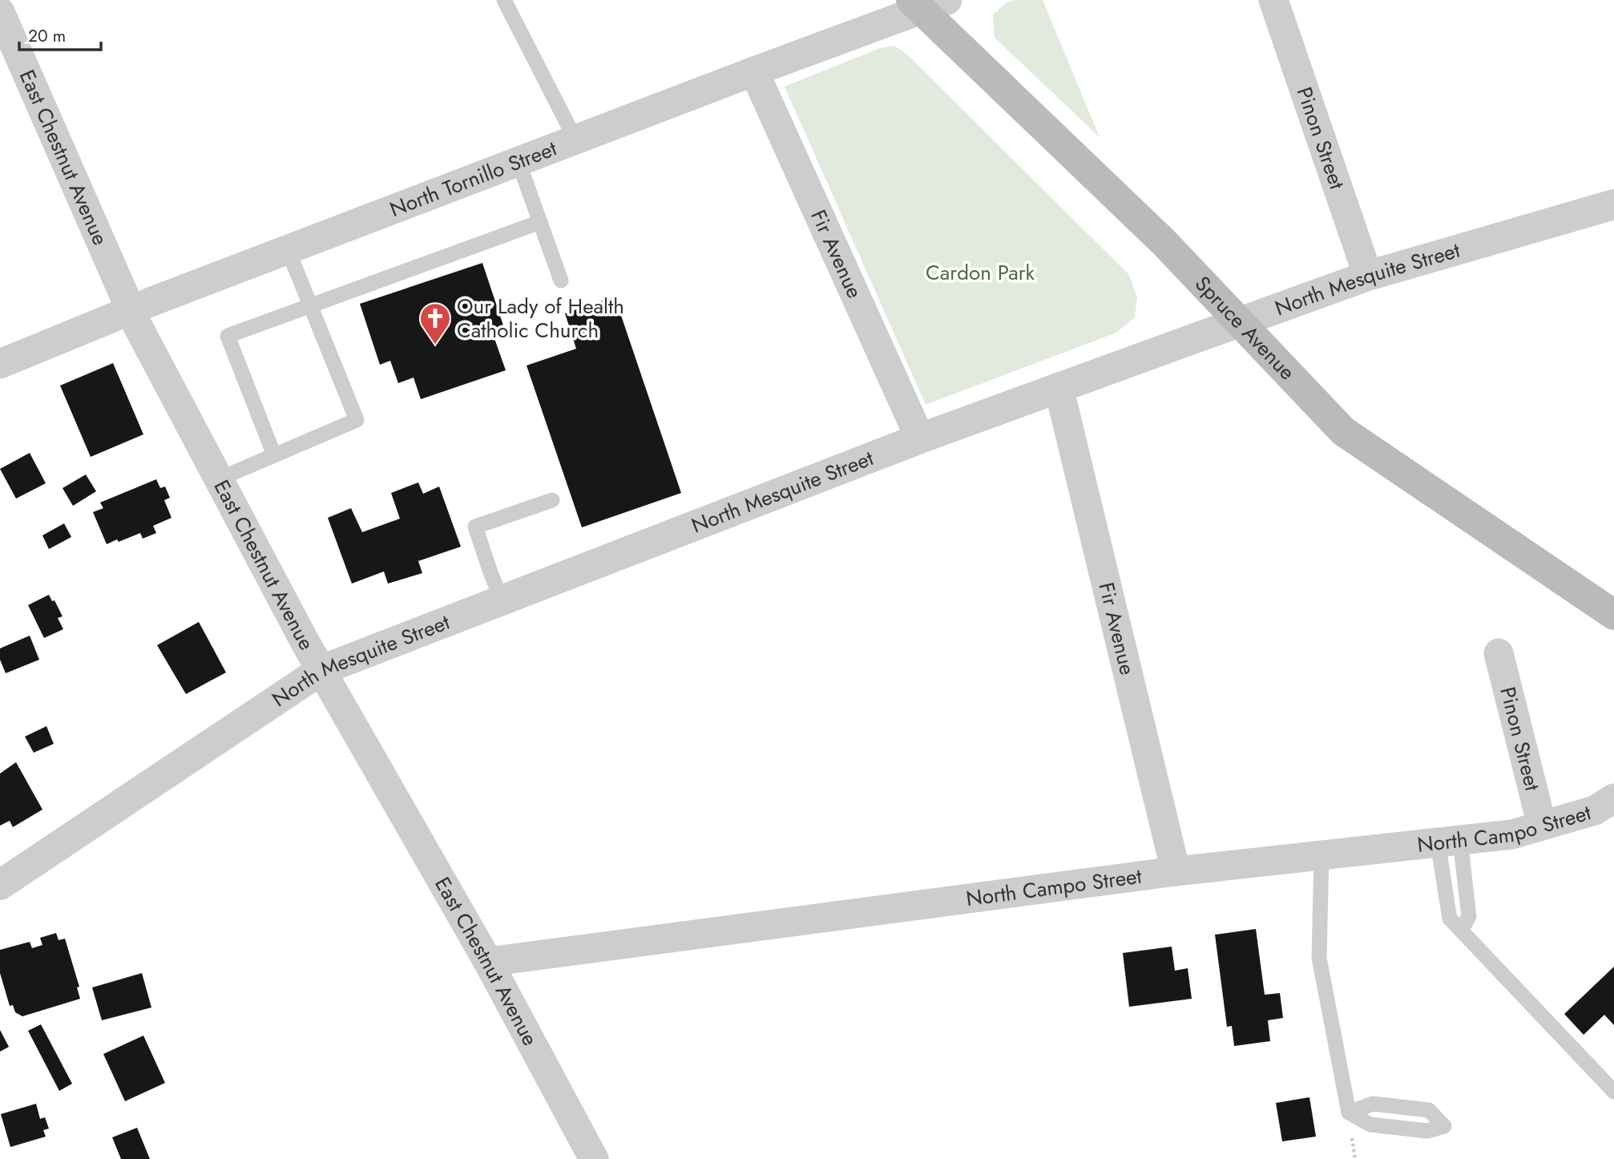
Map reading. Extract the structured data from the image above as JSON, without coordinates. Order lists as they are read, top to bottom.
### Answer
{
  "streets": {
    "main road": ["Spruce Avenue"],
    "street": [
      "Pinon Street",
      "East Chestnut Avenue",
      "North Tornillo Street",
      "Fir Avenue",
      "North Mesquite Street",
      "North Campo Street"
    ]
  },
  "crossings": [
    ["Pinon Street", "North Mesquite Street"],
    ["Pinon Street", "North Campo Street"],
    ["East Chestnut Avenue", "North Tornillo Street"],
    ["East Chestnut Avenue", "North Mesquite Street"],
    ["East Chestnut Avenue", "North Campo Street"],
    ["North Tornillo Street", "Fir Avenue"],
    ["North Tornillo Street", "Spruce Avenue"],
    ["Fir Avenue", "North Mesquite Street"],
    ["Fir Avenue", "North Campo Street"],
    ["North Mesquite Street", "Spruce Avenue"]
  ],
  "parks": ["Cardon Park"],
  "places": {
    "church": ["Our Lady of Health Catholic Church"]
  },
  "scale_bar": "20 m"
}
